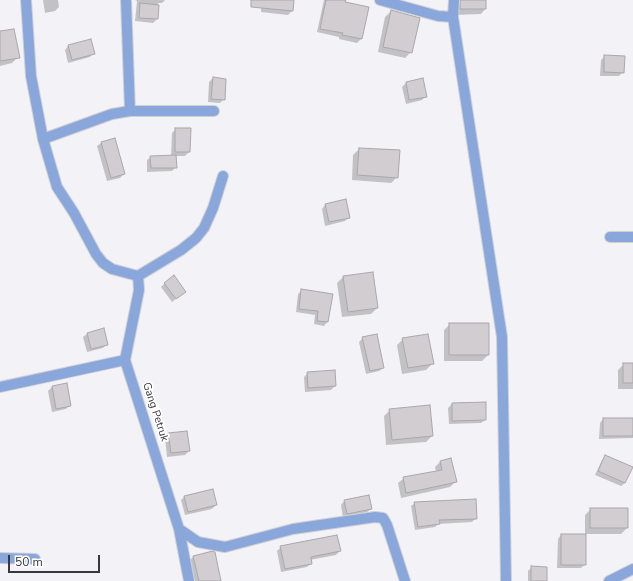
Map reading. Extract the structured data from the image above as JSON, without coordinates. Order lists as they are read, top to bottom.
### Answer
{
  "streets": {
    "street": ["Gang Petruk"]
  },
  "scale_bar": "50 m"
}
